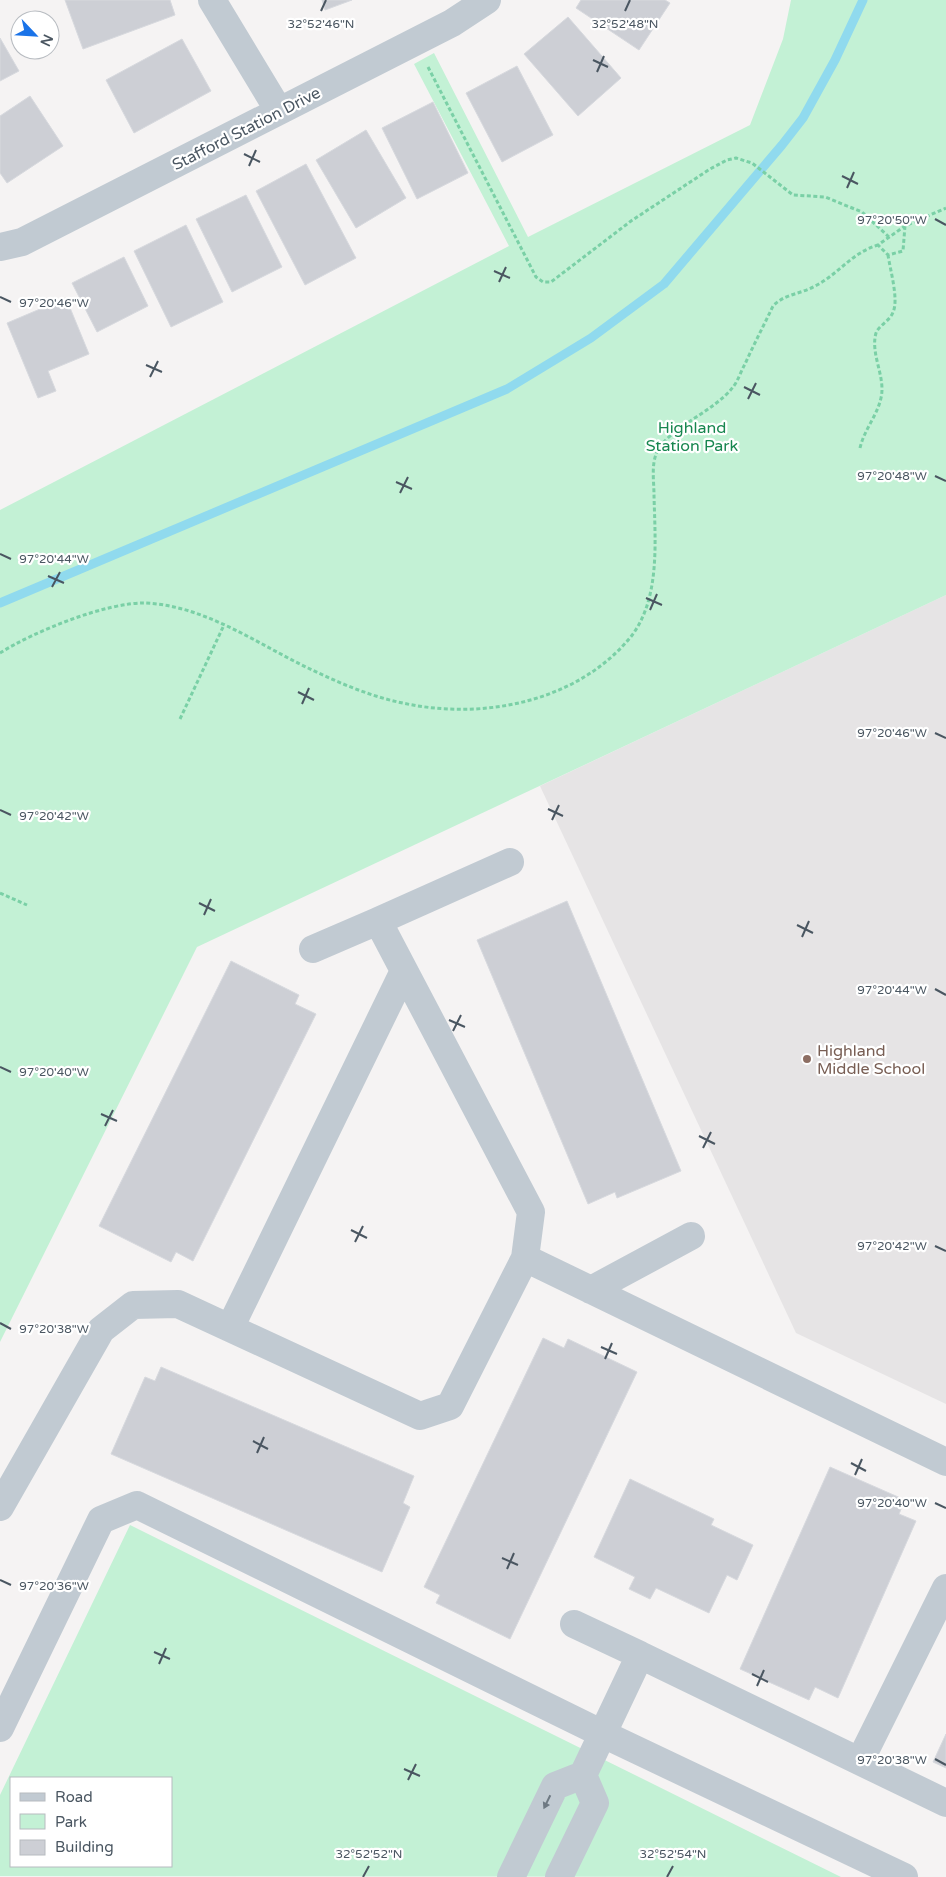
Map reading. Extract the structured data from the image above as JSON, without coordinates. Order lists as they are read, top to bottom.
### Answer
{
  "streets": {
    "street": ["Stafford Station Drive"]
  },
  "parks": ["Highland Station Park"],
  "places": ["Highland Middle School"],
  "legend": ["Road", "Park", "Building"],
  "north": "bottom right",
  "coordinates": [
    "32°52'46\"N",
    "32°52'48\"N",
    "97°20'50\"W",
    "97°20'46\"W",
    "97°20'48\"W",
    "97°20'44\"W",
    "97°20'42\"W",
    "97°20'40\"W",
    "97°20'38\"W",
    "97°20'36\"W",
    "32°52'52\"N",
    "32°52'54\"N"
  ]
}
